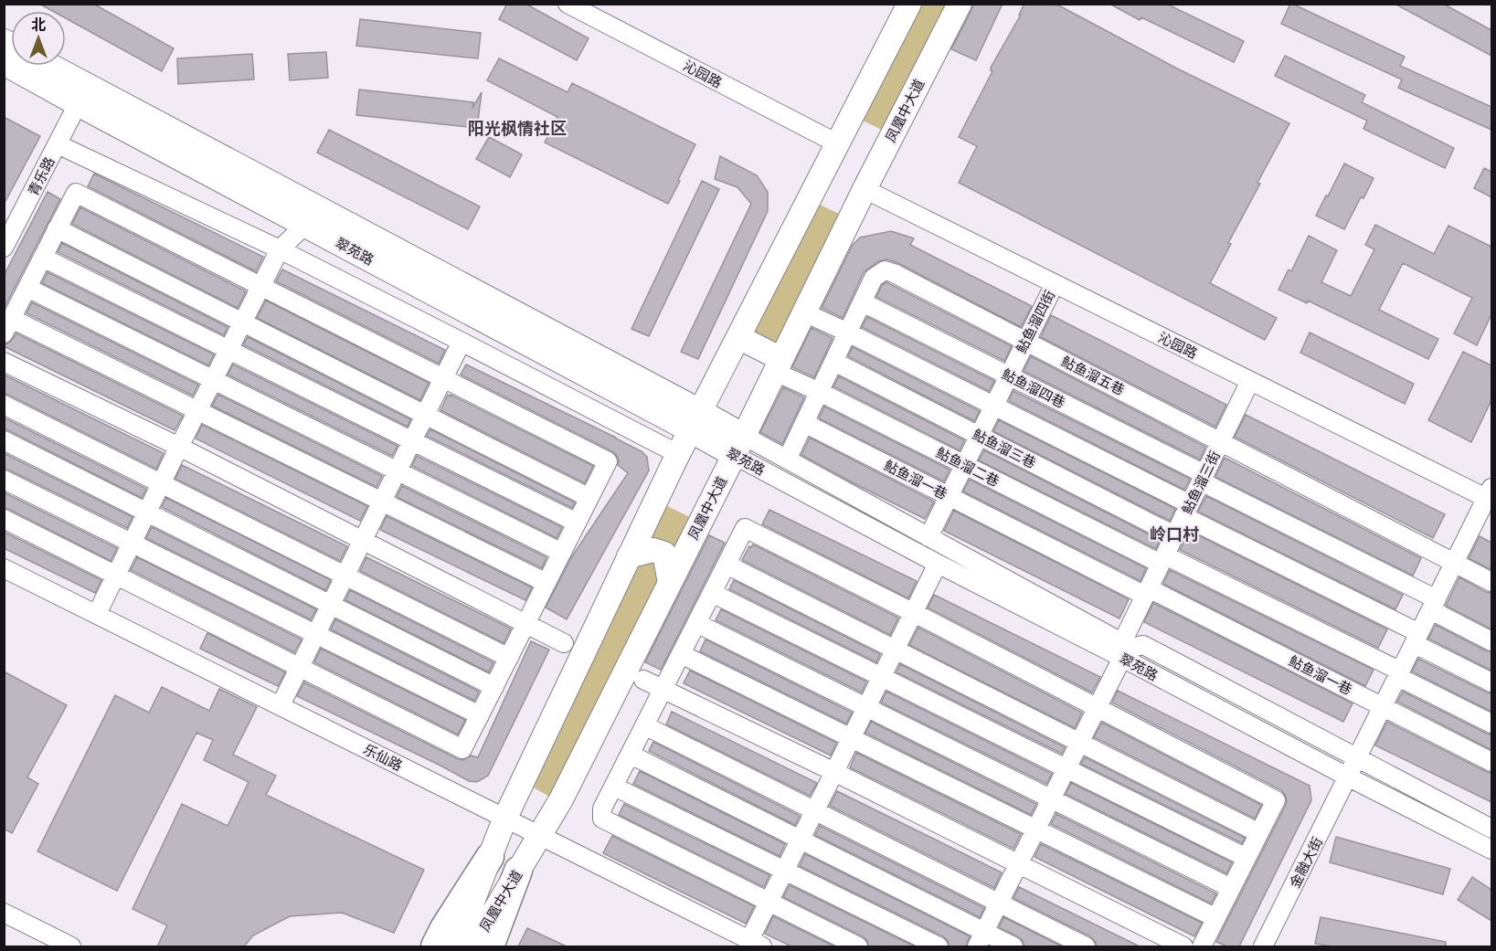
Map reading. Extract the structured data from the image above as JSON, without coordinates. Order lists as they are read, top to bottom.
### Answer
{
  "streets": {
    "main road": ["凤凰中大道", "翠苑路"],
    "street": [
      "沁园路",
      "青乐路",
      "鲇鱼溜四街",
      "鲇鱼溜五巷",
      "鲇鱼溜四巷",
      "鲇鱼溜三巷",
      "鲇鱼溜二巷",
      "鲇鱼溜一巷",
      "鲇鱼溜三街",
      "乐仙路",
      "金融大街"
    ]
  },
  "crossings": [
    ["沁园路", "凤凰中大道"],
    ["沁园路", "鲇鱼溜四街"],
    ["沁园路", "鲇鱼溜三街"],
    ["沁园路", "金融大街"],
    ["凤凰中大道", "翠苑路"],
    ["凤凰中大道", "鲇鱼溜二巷"],
    ["凤凰中大道", "乐仙路"],
    ["青乐路", "翠苑路"],
    ["翠苑路", "鲇鱼溜四街"],
    ["翠苑路", "鲇鱼溜五巷"],
    ["翠苑路", "鲇鱼溜三街"],
    ["翠苑路", "金融大街"],
    ["鲇鱼溜四街", "鲇鱼溜五巷"],
    ["鲇鱼溜四街", "鲇鱼溜四巷"],
    ["鲇鱼溜四街", "鲇鱼溜三巷"],
    ["鲇鱼溜四街", "鲇鱼溜二巷"],
    ["鲇鱼溜四街", "鲇鱼溜一巷"],
    ["鲇鱼溜五巷", "鲇鱼溜四巷"],
    ["鲇鱼溜五巷", "鲇鱼溜三巷"],
    ["鲇鱼溜五巷", "鲇鱼溜二巷"],
    ["鲇鱼溜五巷", "鲇鱼溜一巷"],
    ["鲇鱼溜五巷", "鲇鱼溜三街"],
    ["鲇鱼溜五巷", "金融大街"],
    ["鲇鱼溜四巷", "鲇鱼溜三街"],
    ["鲇鱼溜四巷", "金融大街"],
    ["鲇鱼溜三巷", "鲇鱼溜三街"],
    ["鲇鱼溜二巷", "鲇鱼溜三街"],
    ["鲇鱼溜二巷", "金融大街"],
    ["鲇鱼溜一巷", "鲇鱼溜三街"],
    ["鲇鱼溜一巷", "金融大街"]
  ],
  "districts": ["阳光枫情社区", "岭口村"],
  "north": "top"
}
